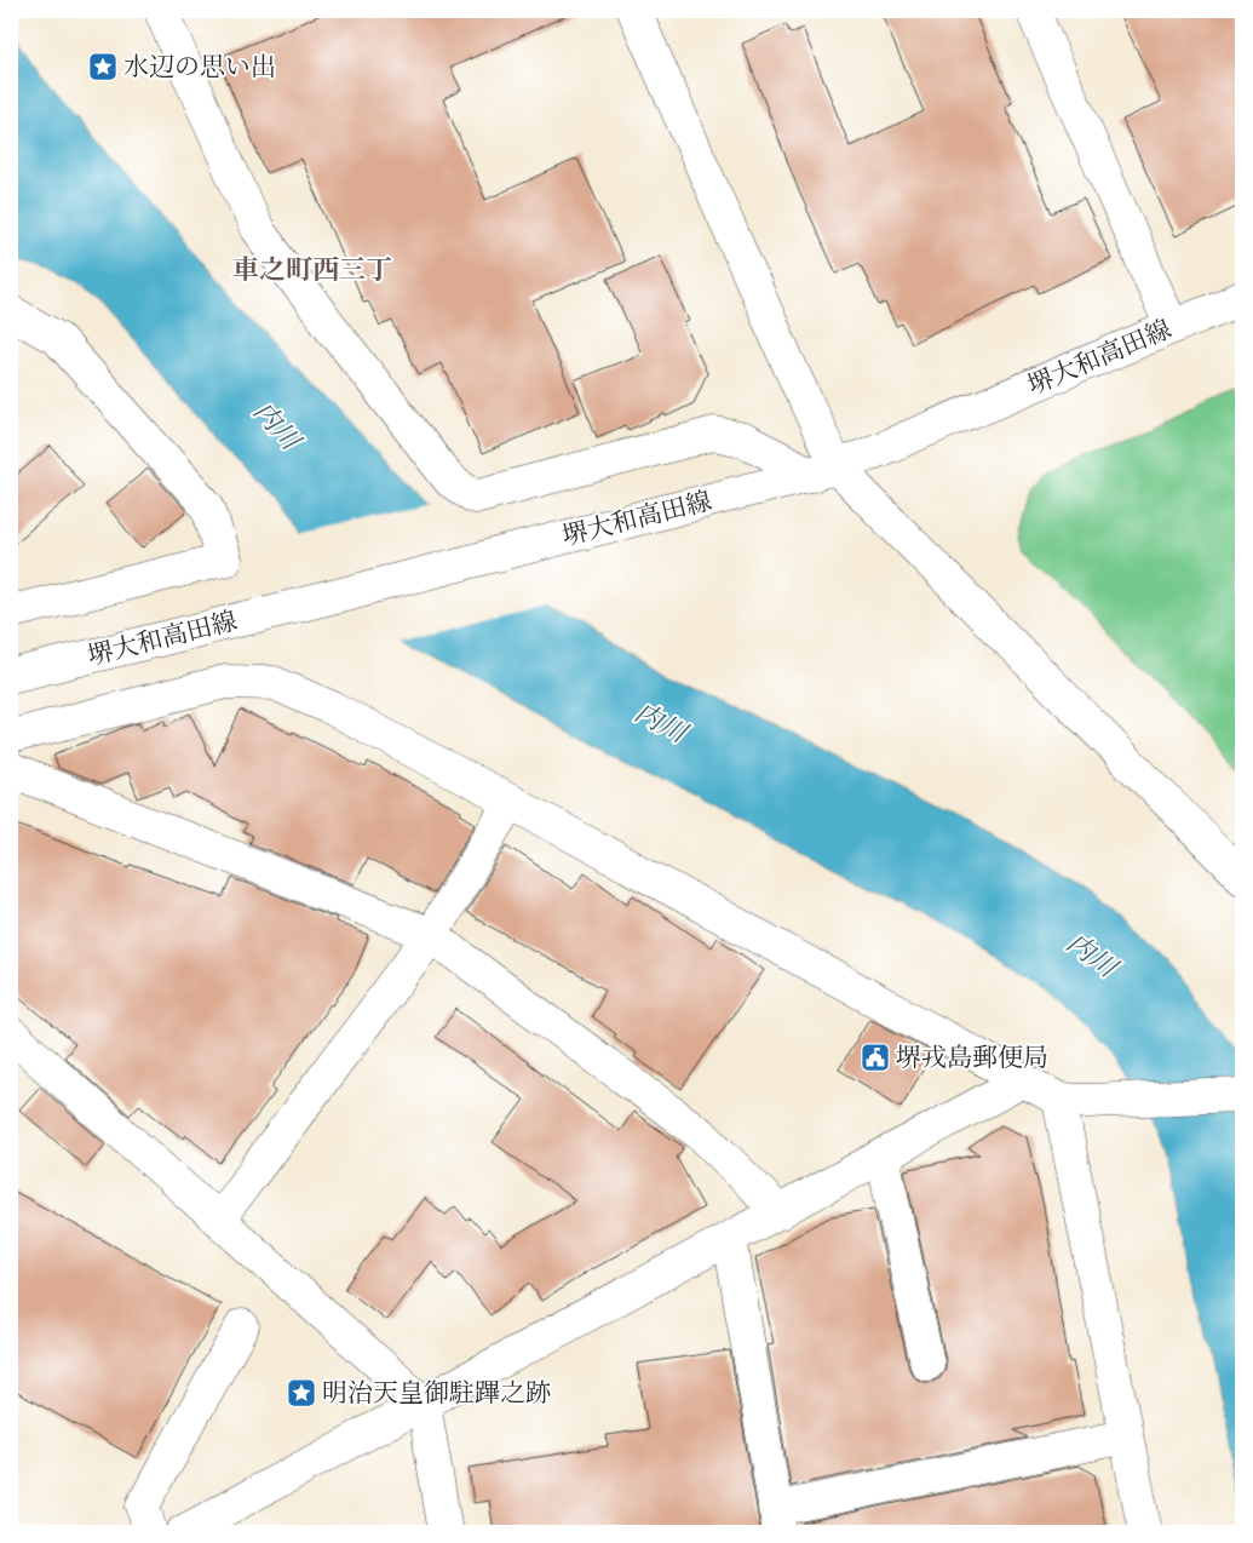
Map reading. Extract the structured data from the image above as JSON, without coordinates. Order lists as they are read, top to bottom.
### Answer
{
  "streets": {
    "street": ["堺大和高田線"]
  },
  "districts": ["車之町西三丁"],
  "water": ["内川"],
  "places": {
    "place": ["水辺の思い出", "明治天皇御駐蹕之跡"],
    "public building": ["堺戎島郵便局"]
  }
}
